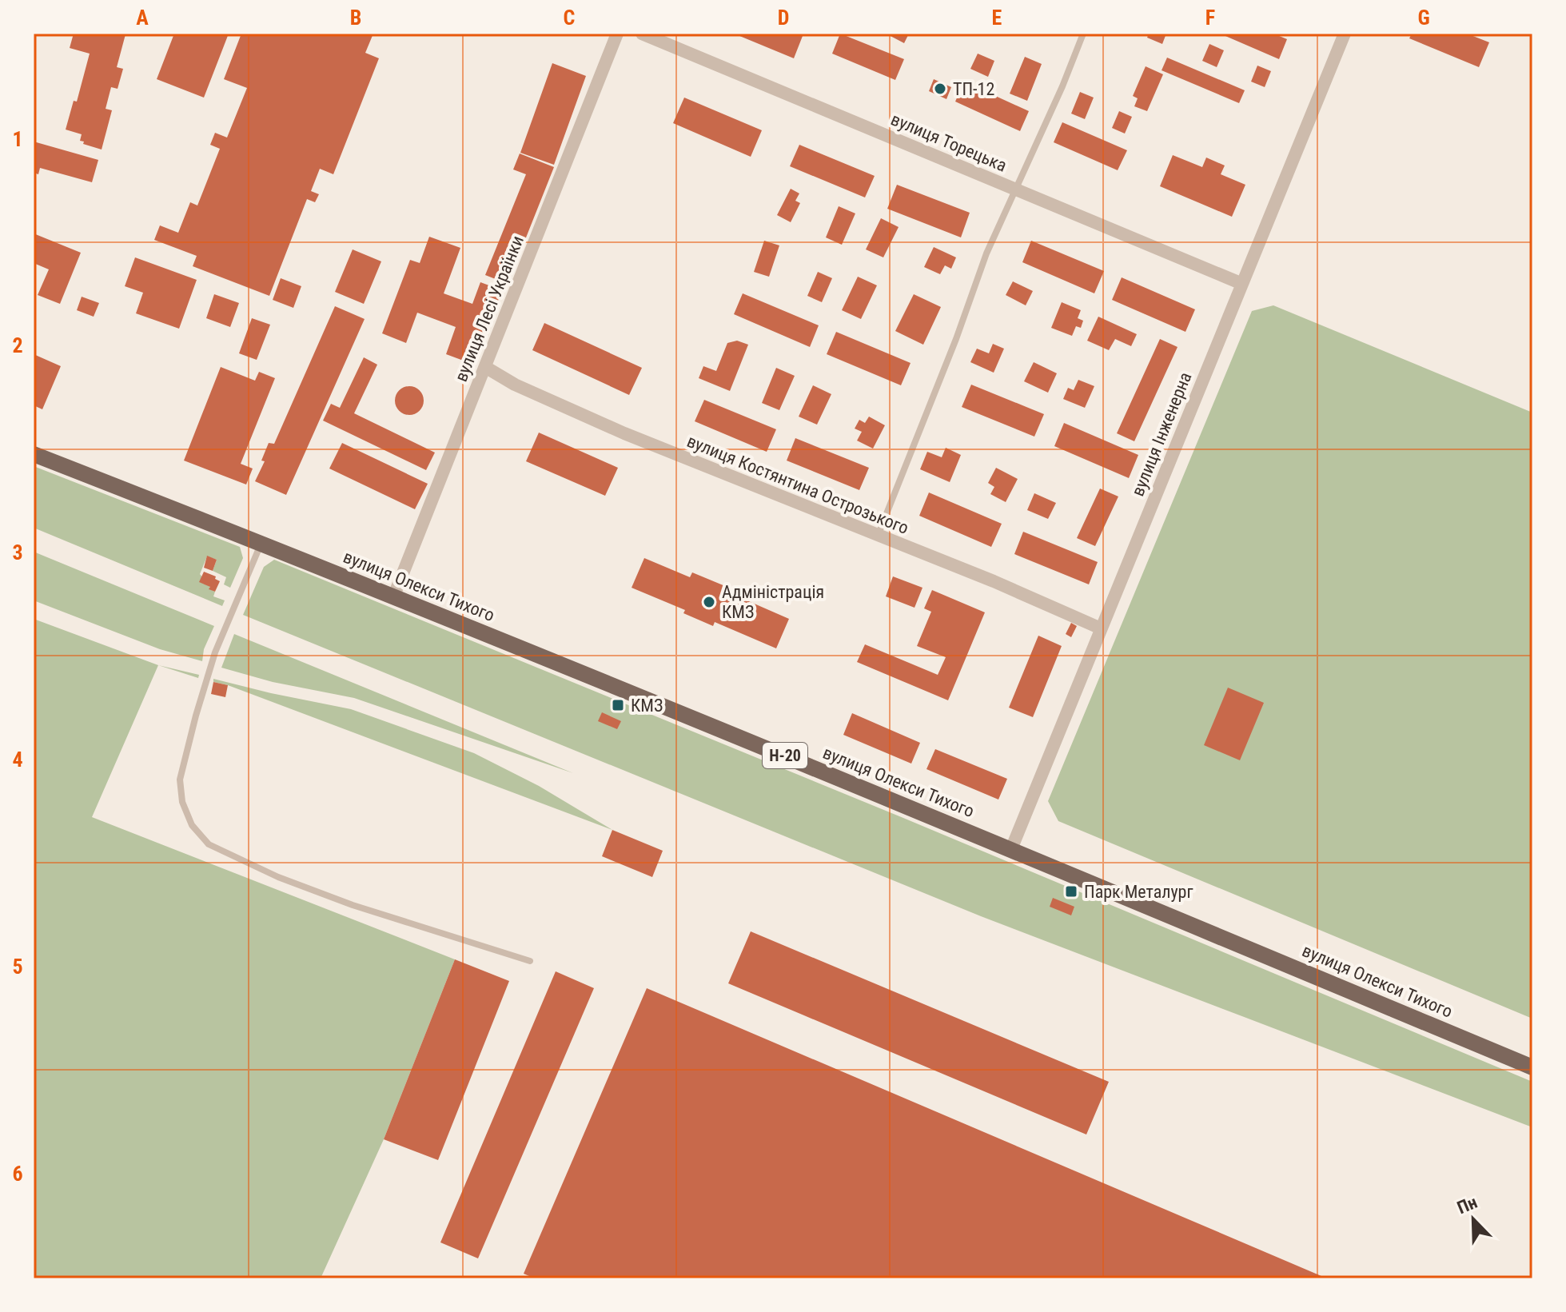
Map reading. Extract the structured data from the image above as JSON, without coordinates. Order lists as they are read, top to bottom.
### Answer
{
  "streets": {
    "main road": ["вулиця Олекси Тихого", "Н-20"],
    "street": [
      "вулиця Торецька",
      "вулиця Лесі Українки",
      "вулиця Інженерна",
      "вулиця Костянтина Острозького"
    ]
  },
  "crossings": [
    ["вулиця Торецька", "вулиця Інженерна"],
    ["вулиця Лесі Українки", "вулиця Костянтина Острозького"],
    ["вулиця Лесі Українки", "вулиця Олекси Тихого"],
    ["вулиця Інженерна", "вулиця Костянтина Острозького"],
    ["вулиця Інженерна", "вулиця Олекси Тихого"]
  ],
  "places": {
    "other": ["ТП-12", "Адміністрація КМЗ"],
    "transit": ["КМЗ", "Парк Металург"]
  },
  "north": "top left",
  "grid": {
    "columns": [
      "A",
      "B",
      "C",
      "D",
      "E",
      "F",
      "G"
    ],
    "rows": [
      "1",
      "2",
      "3",
      "4",
      "5",
      "6"
    ]
  }
}
